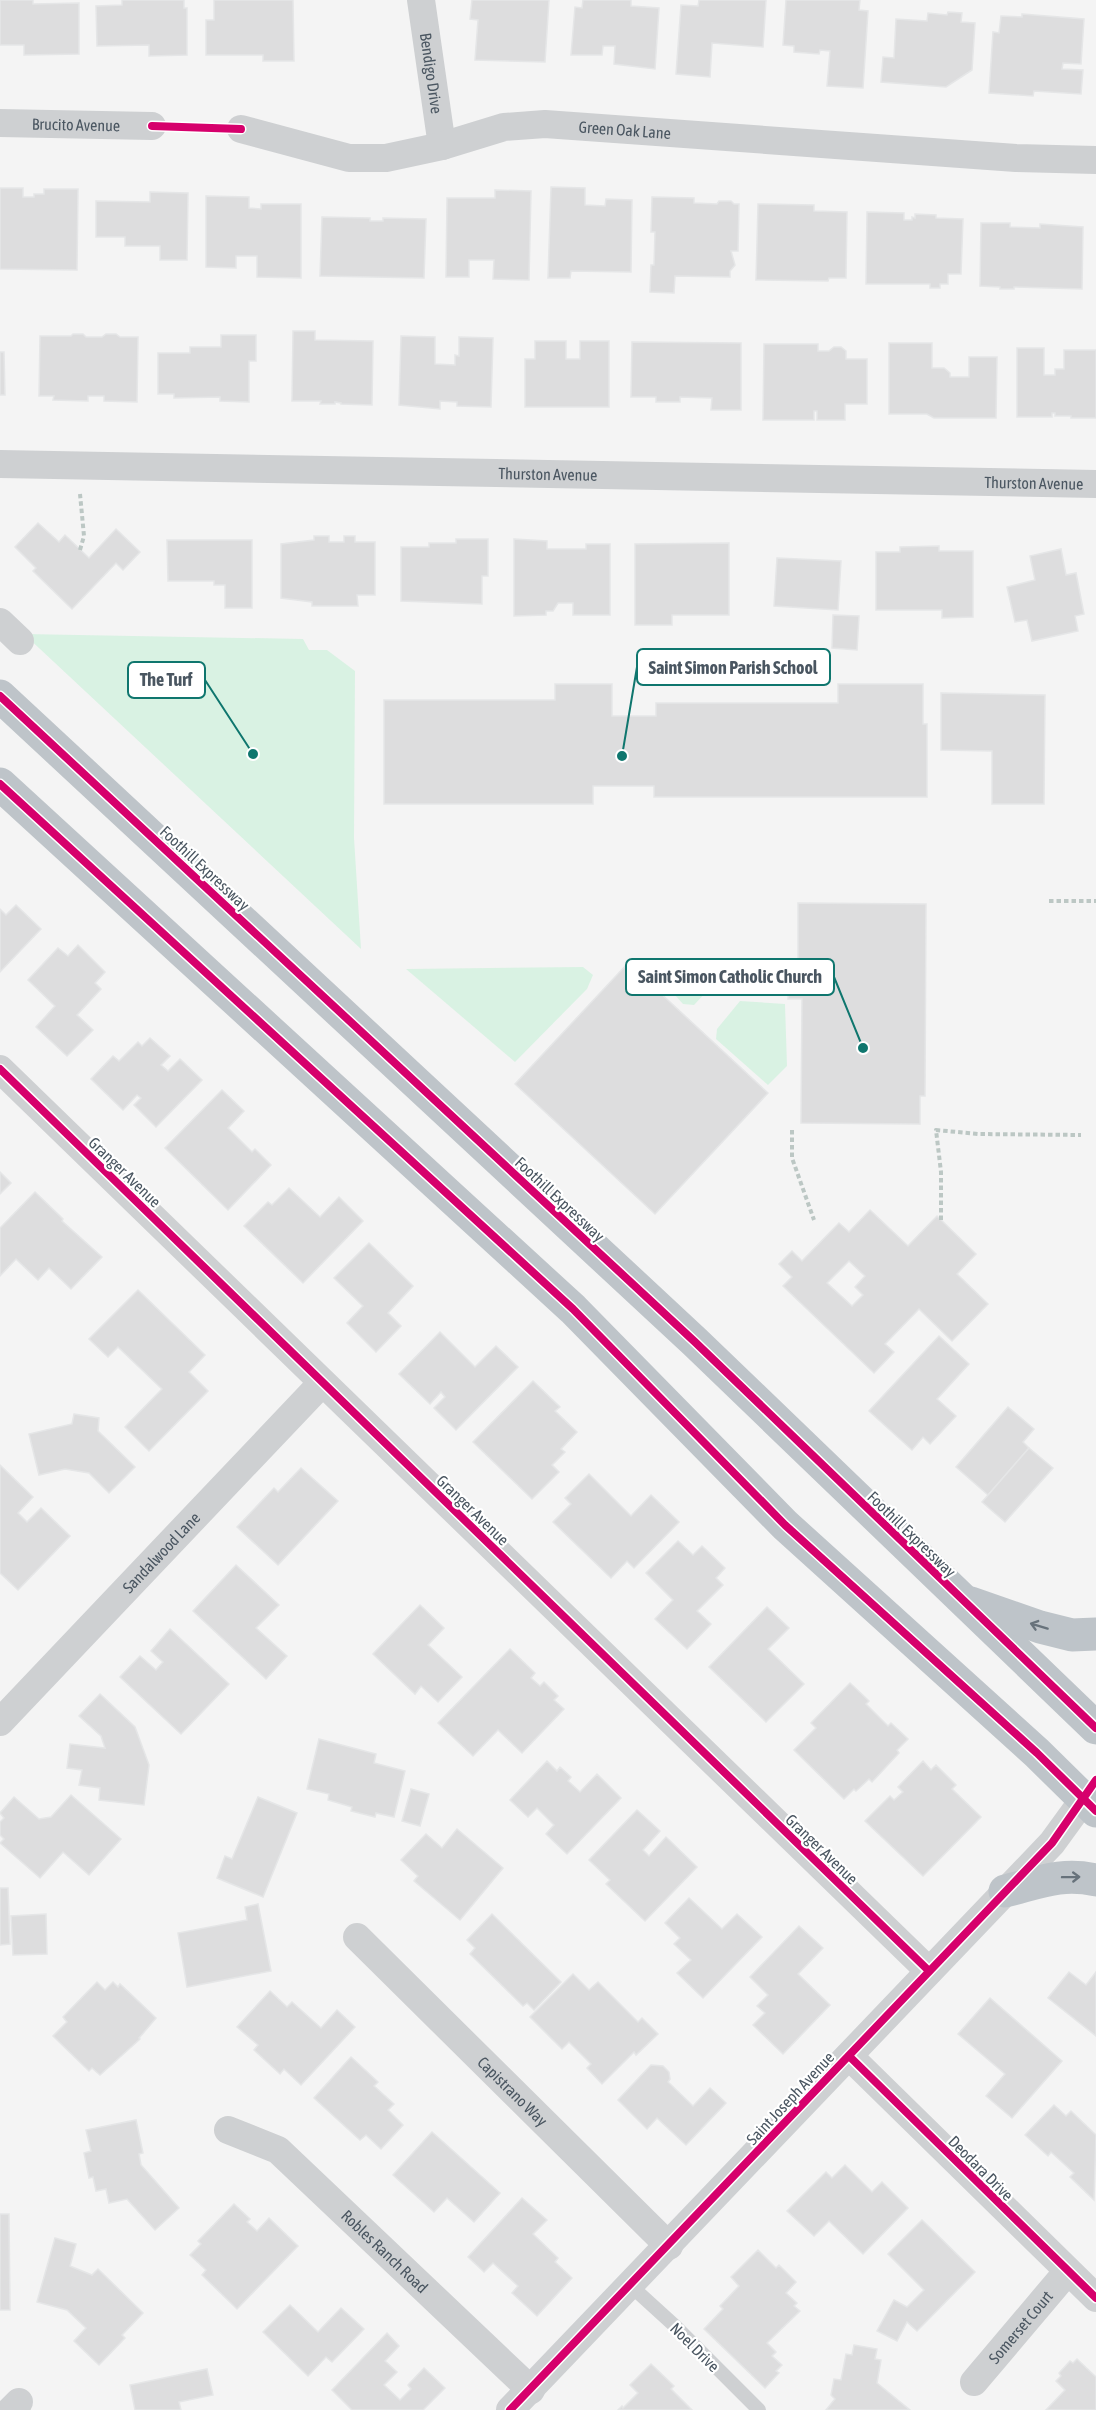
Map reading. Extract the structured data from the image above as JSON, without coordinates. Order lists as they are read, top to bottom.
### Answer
{
  "streets": {
    "highway": ["Foothill Expressway"],
    "street": [
      "Bendigo Drive",
      "Brucito Avenue",
      "Green Oak Lane",
      "Thurston Avenue",
      "Granger Avenue",
      "Sandalwood Lane",
      "Capistrano Way",
      "Saint Joseph Avenue",
      "Deodara Drive",
      "Robles Ranch Road",
      "Somerset Court"
    ],
    "lane": ["Noel Drive"]
  },
  "crossings": [
    ["Bendigo Drive", "Green Oak Lane"],
    ["Granger Avenue", "Sandalwood Lane"],
    ["Granger Avenue", "Saint Joseph Avenue"],
    ["Capistrano Way", "Saint Joseph Avenue"],
    ["Saint Joseph Avenue", "Deodara Drive"],
    ["Saint Joseph Avenue", "Robles Ranch Road"],
    ["Saint Joseph Avenue", "Noel Drive"],
    ["Deodara Drive", "Somerset Court"]
  ],
  "places": ["The Turf", "Saint Simon Parish School", "Saint Simon Catholic Church"]
}
